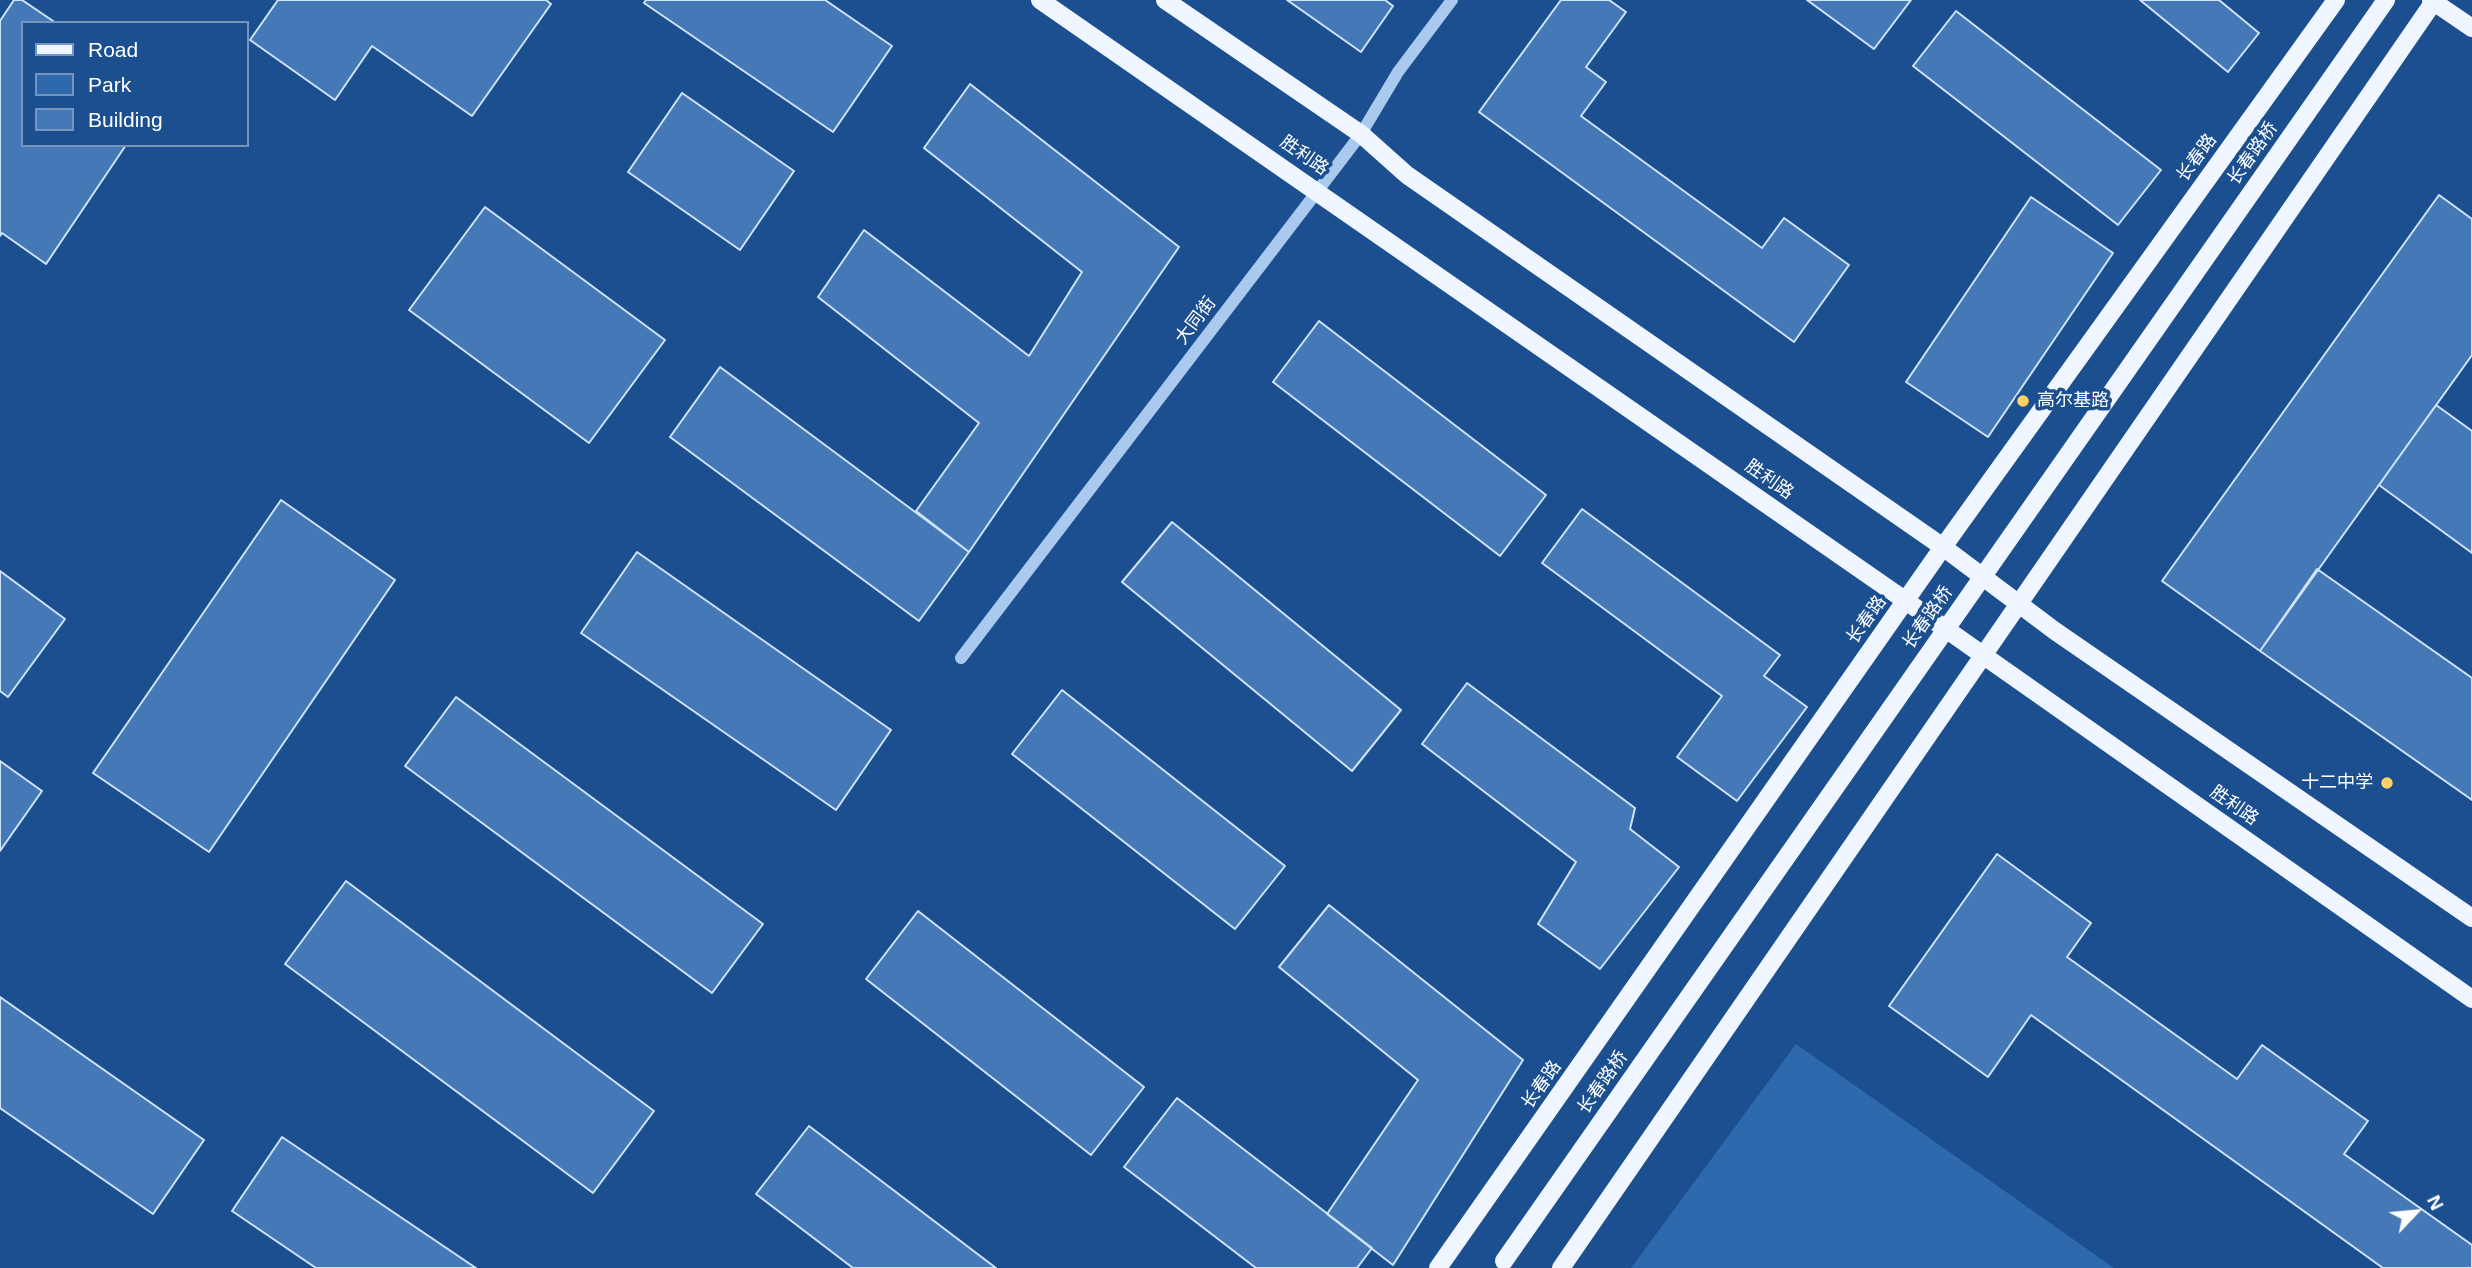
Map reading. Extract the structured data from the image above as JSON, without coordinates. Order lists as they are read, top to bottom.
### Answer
{
  "streets": {
    "main road": ["长春路桥", "胜利路", "长春路"],
    "street": ["大同街"]
  },
  "crossings": [
    ["胜利路", "长春路"],
    ["胜利路", "大同街"]
  ],
  "places": ["高尔基路", "十二中学"],
  "legend": ["Road", "Park", "Building"],
  "north": "top right"
}
